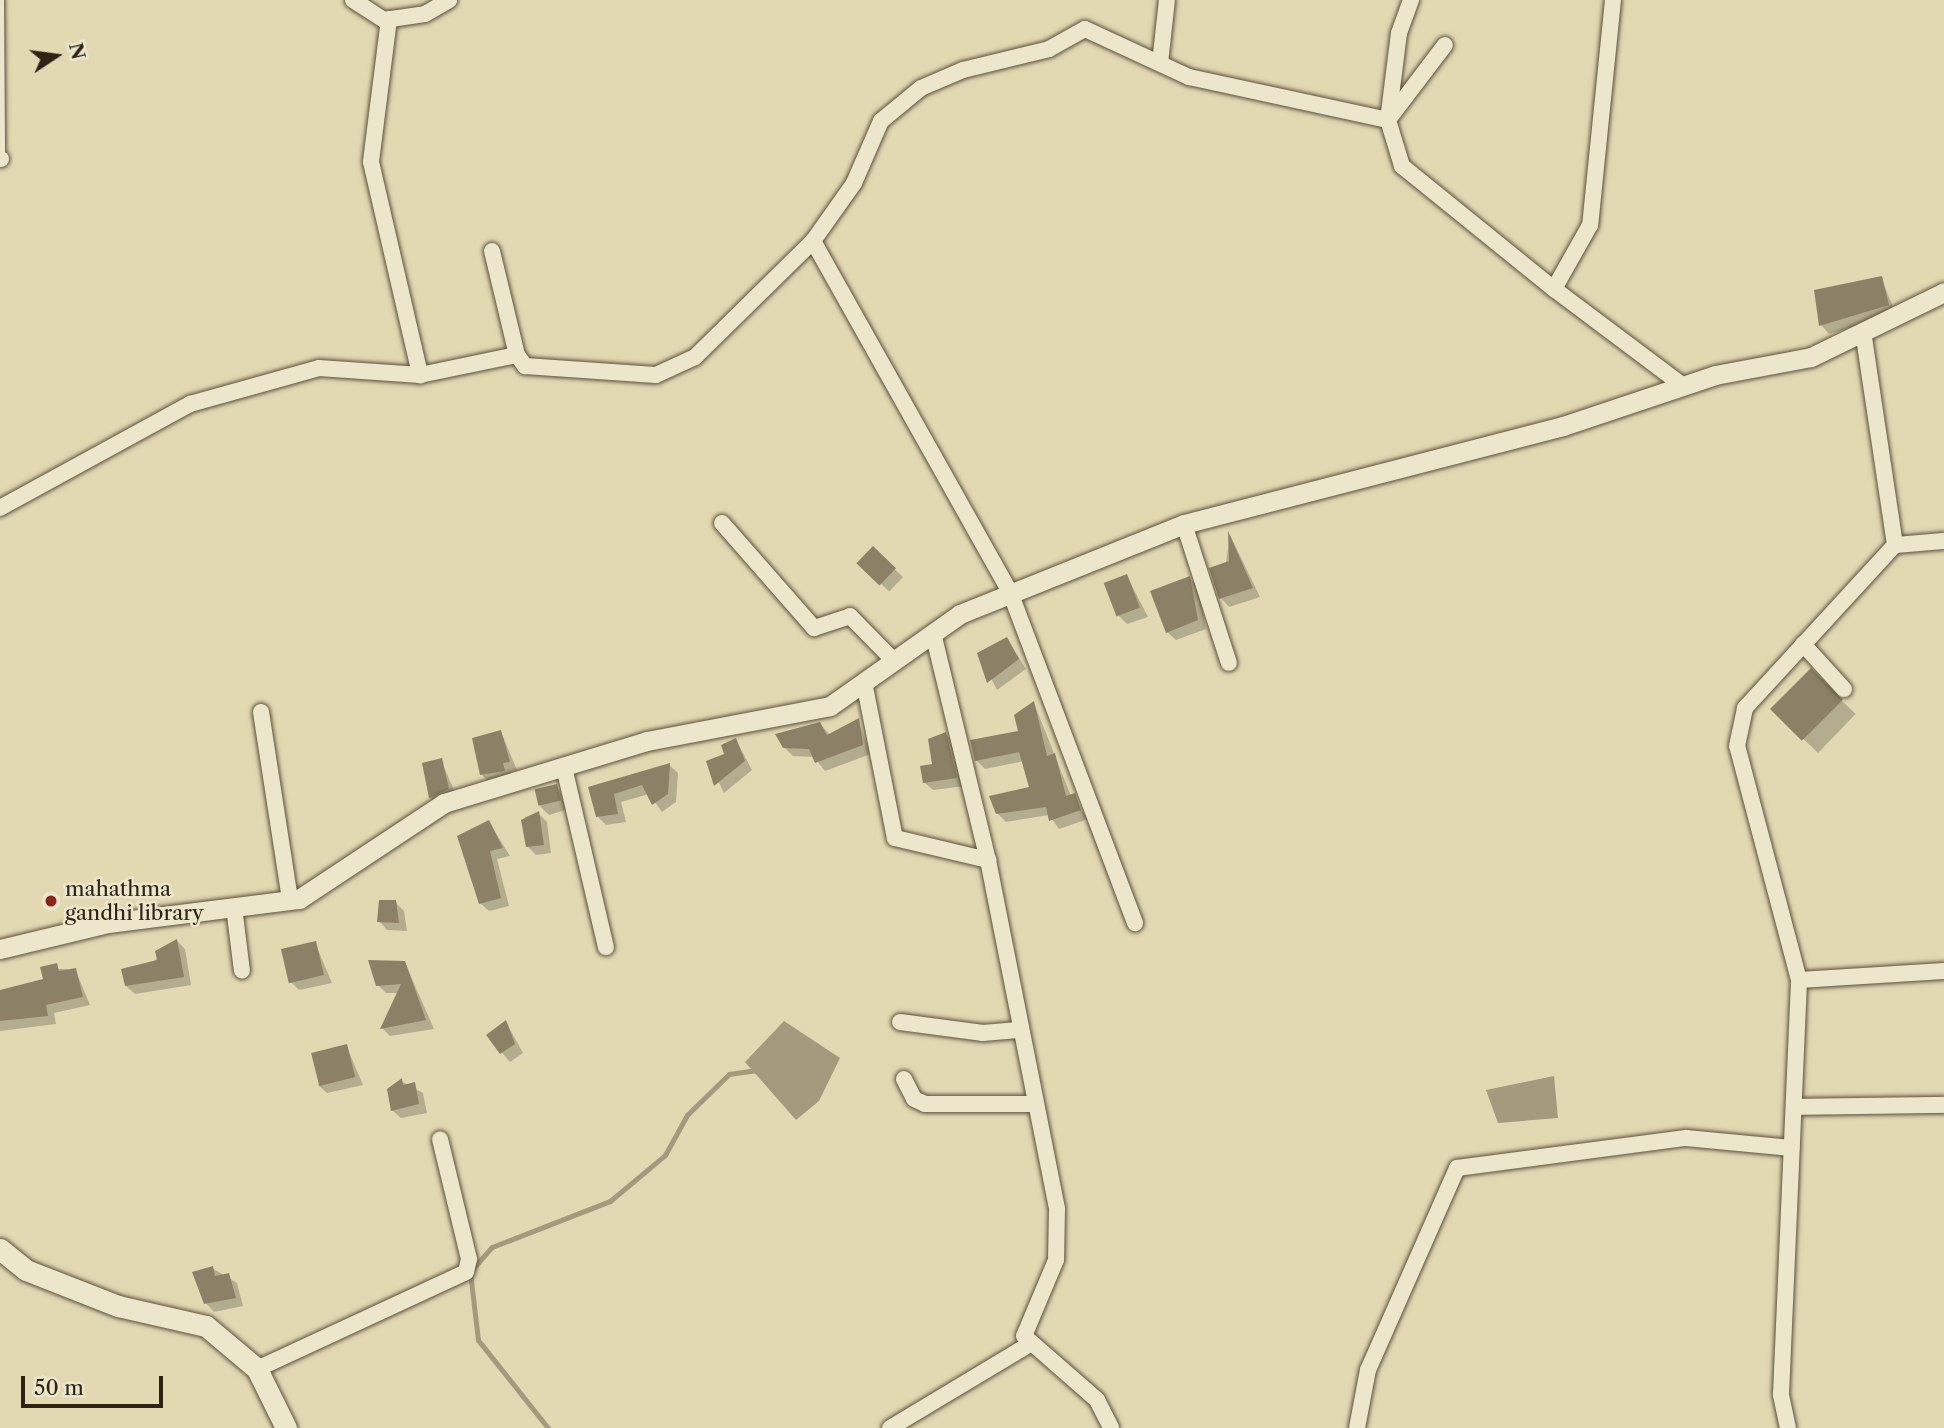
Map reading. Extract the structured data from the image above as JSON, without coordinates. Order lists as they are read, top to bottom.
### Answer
{
  "places": ["mahathma gandhi library"],
  "scale_bar": "50 m",
  "north": "right"
}
